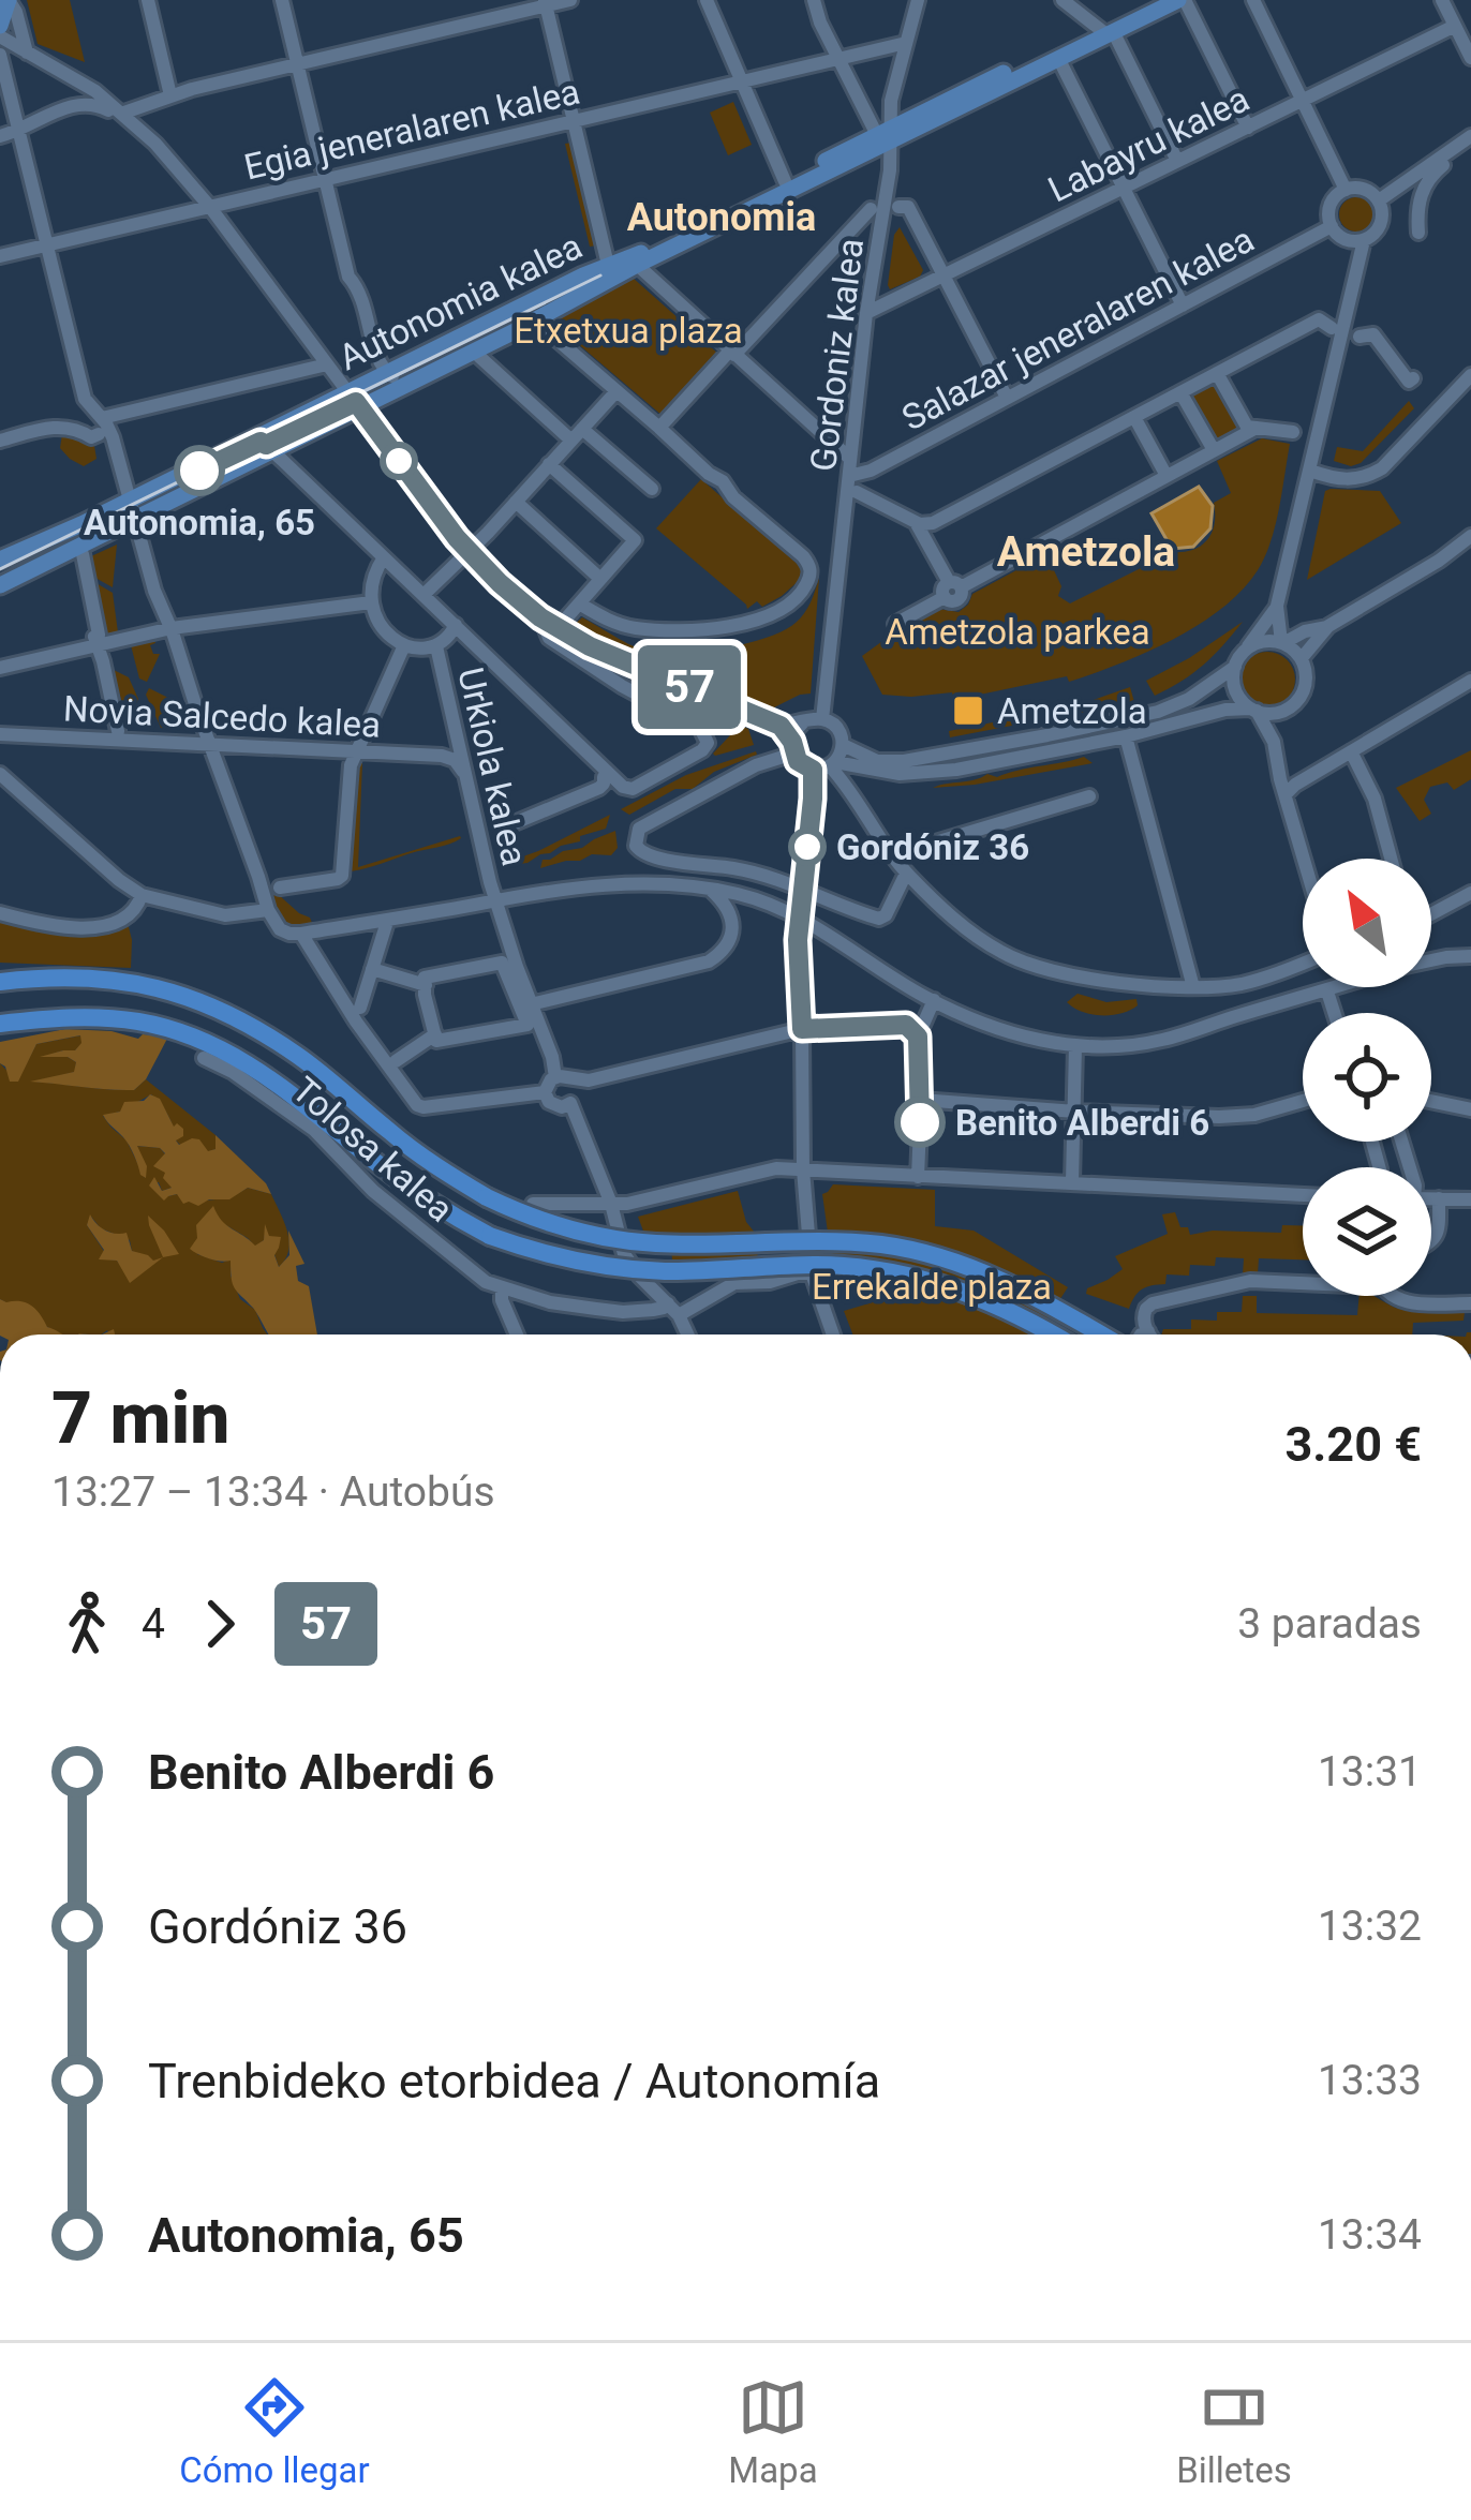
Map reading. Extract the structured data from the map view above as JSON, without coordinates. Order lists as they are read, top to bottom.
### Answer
{
  "streets": {
    "main road": ["Autonomia kalea"],
    "street": [
      "Egia jeneralaren kalea",
      "Labayru kalea",
      "Salazar jeneralaren kalea",
      "Gordoniz kalea",
      "Novia Salcedo kalea",
      "Urkiola kalea",
      "Tolosa kalea"
    ]
  },
  "crossings": [
    ["Egia jeneralaren kalea", "Gordoniz kalea"],
    ["Labayru kalea", "Gordoniz kalea"],
    ["Autonomia kalea", "Gordoniz kalea"],
    ["Salazar jeneralaren kalea", "Gordoniz kalea"]
  ],
  "districts": ["Autonomia", "Ametzola"],
  "parks": ["Etxetxua plaza", "Ametzola parkea", "Errekalde plaza"],
  "places": {
    "other": ["Autonomia, 65", "Gordóniz 36", "Benito Alberdi 6"],
    "transit": ["Ametzola"]
  },
  "lines": ["bus line 57"],
  "north": "top left",
  "page": {
    "on_map": "57",
    "heading": ["7 min", "13:27 – 13:34 · Autobús", "3.20 €"],
    "legs": ["4", "57", "3 paradas"],
    "list": [
      {
        "name": "Benito Alberdi 6",
        "value": "13:31"
      },
      {
        "name": "Gordóniz 36",
        "value": "13:32"
      },
      {
        "name": "Trenbideko etorbidea / Autonomía",
        "value": "13:33"
      },
      {
        "name": "Autonomia, 65",
        "value": "13:34"
      }
    ],
    "tabs": ["Cómo llegar", "Mapa", "Billetes"]
  }
}
